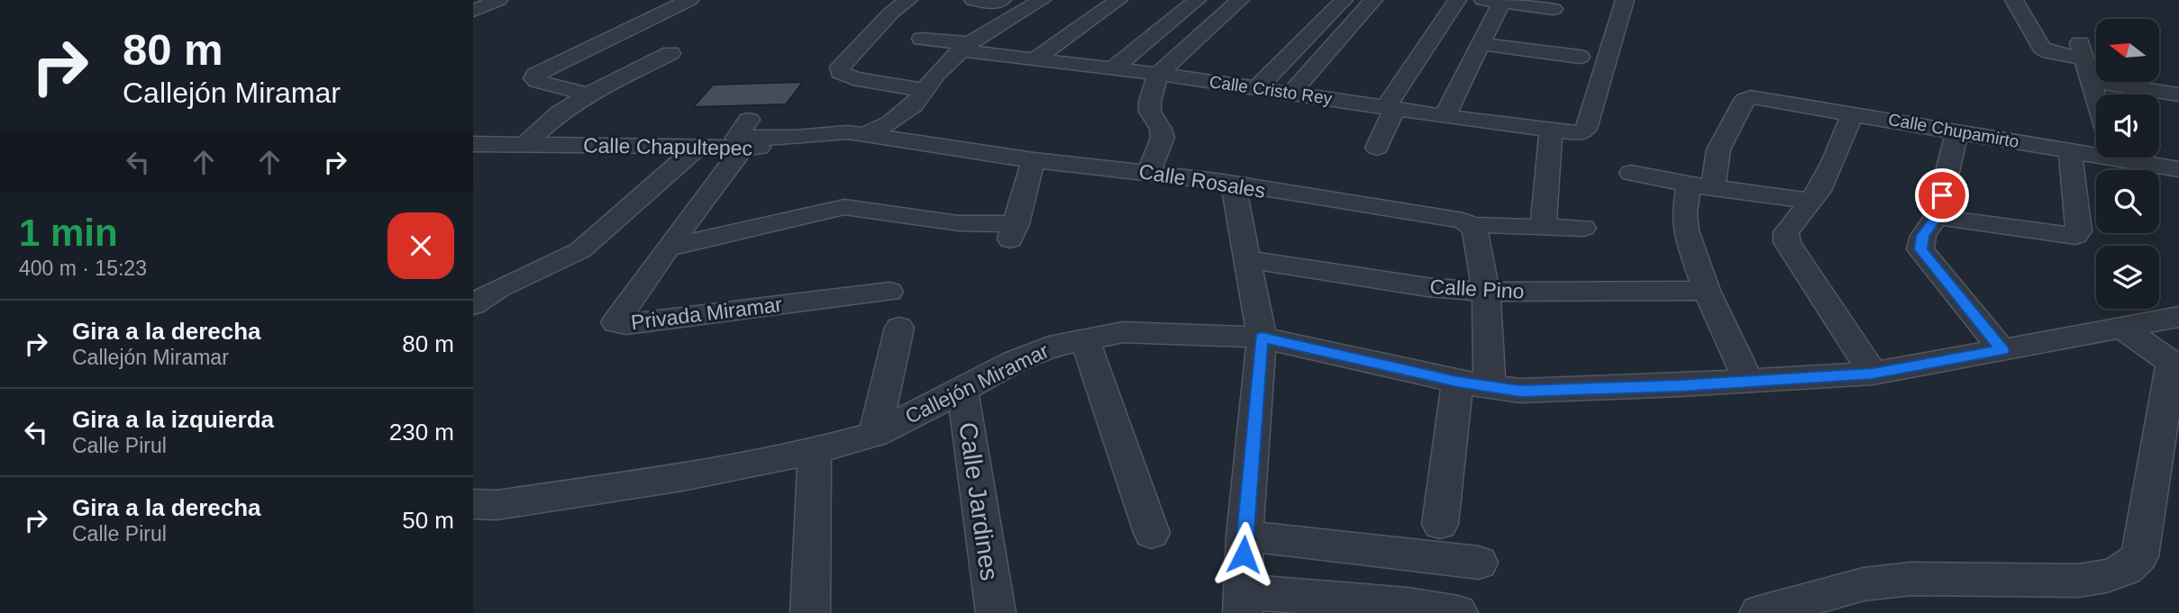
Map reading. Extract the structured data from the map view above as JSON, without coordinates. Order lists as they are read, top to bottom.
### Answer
{
  "streets": {
    "street": [
      "Calle Cristo Rey",
      "Calle Chupamirto",
      "Calle Chapultepec",
      "Calle Rosales",
      "Calle Pino",
      "Privada Miramar",
      "Callejón Miramar",
      "Calle Jardines"
    ]
  },
  "crossings": [
    ["Calle Chapultepec", "Calle Rosales"],
    ["Callejón Miramar", "Calle Jardines"]
  ],
  "north": "left",
  "page": {
    "turn": ["80 m", "Callejón Miramar"],
    "heading": ["1 min", "400 m · 15:23"],
    "list": [
      {
        "name": "Gira a la derecha",
        "note": "Callejón Miramar",
        "value": "80 m"
      },
      {
        "name": "Gira a la izquierda",
        "note": "Calle Pirul",
        "value": "230 m"
      },
      {
        "name": "Gira a la derecha",
        "note": "Calle Pirul",
        "value": "50 m"
      }
    ]
  }
}
